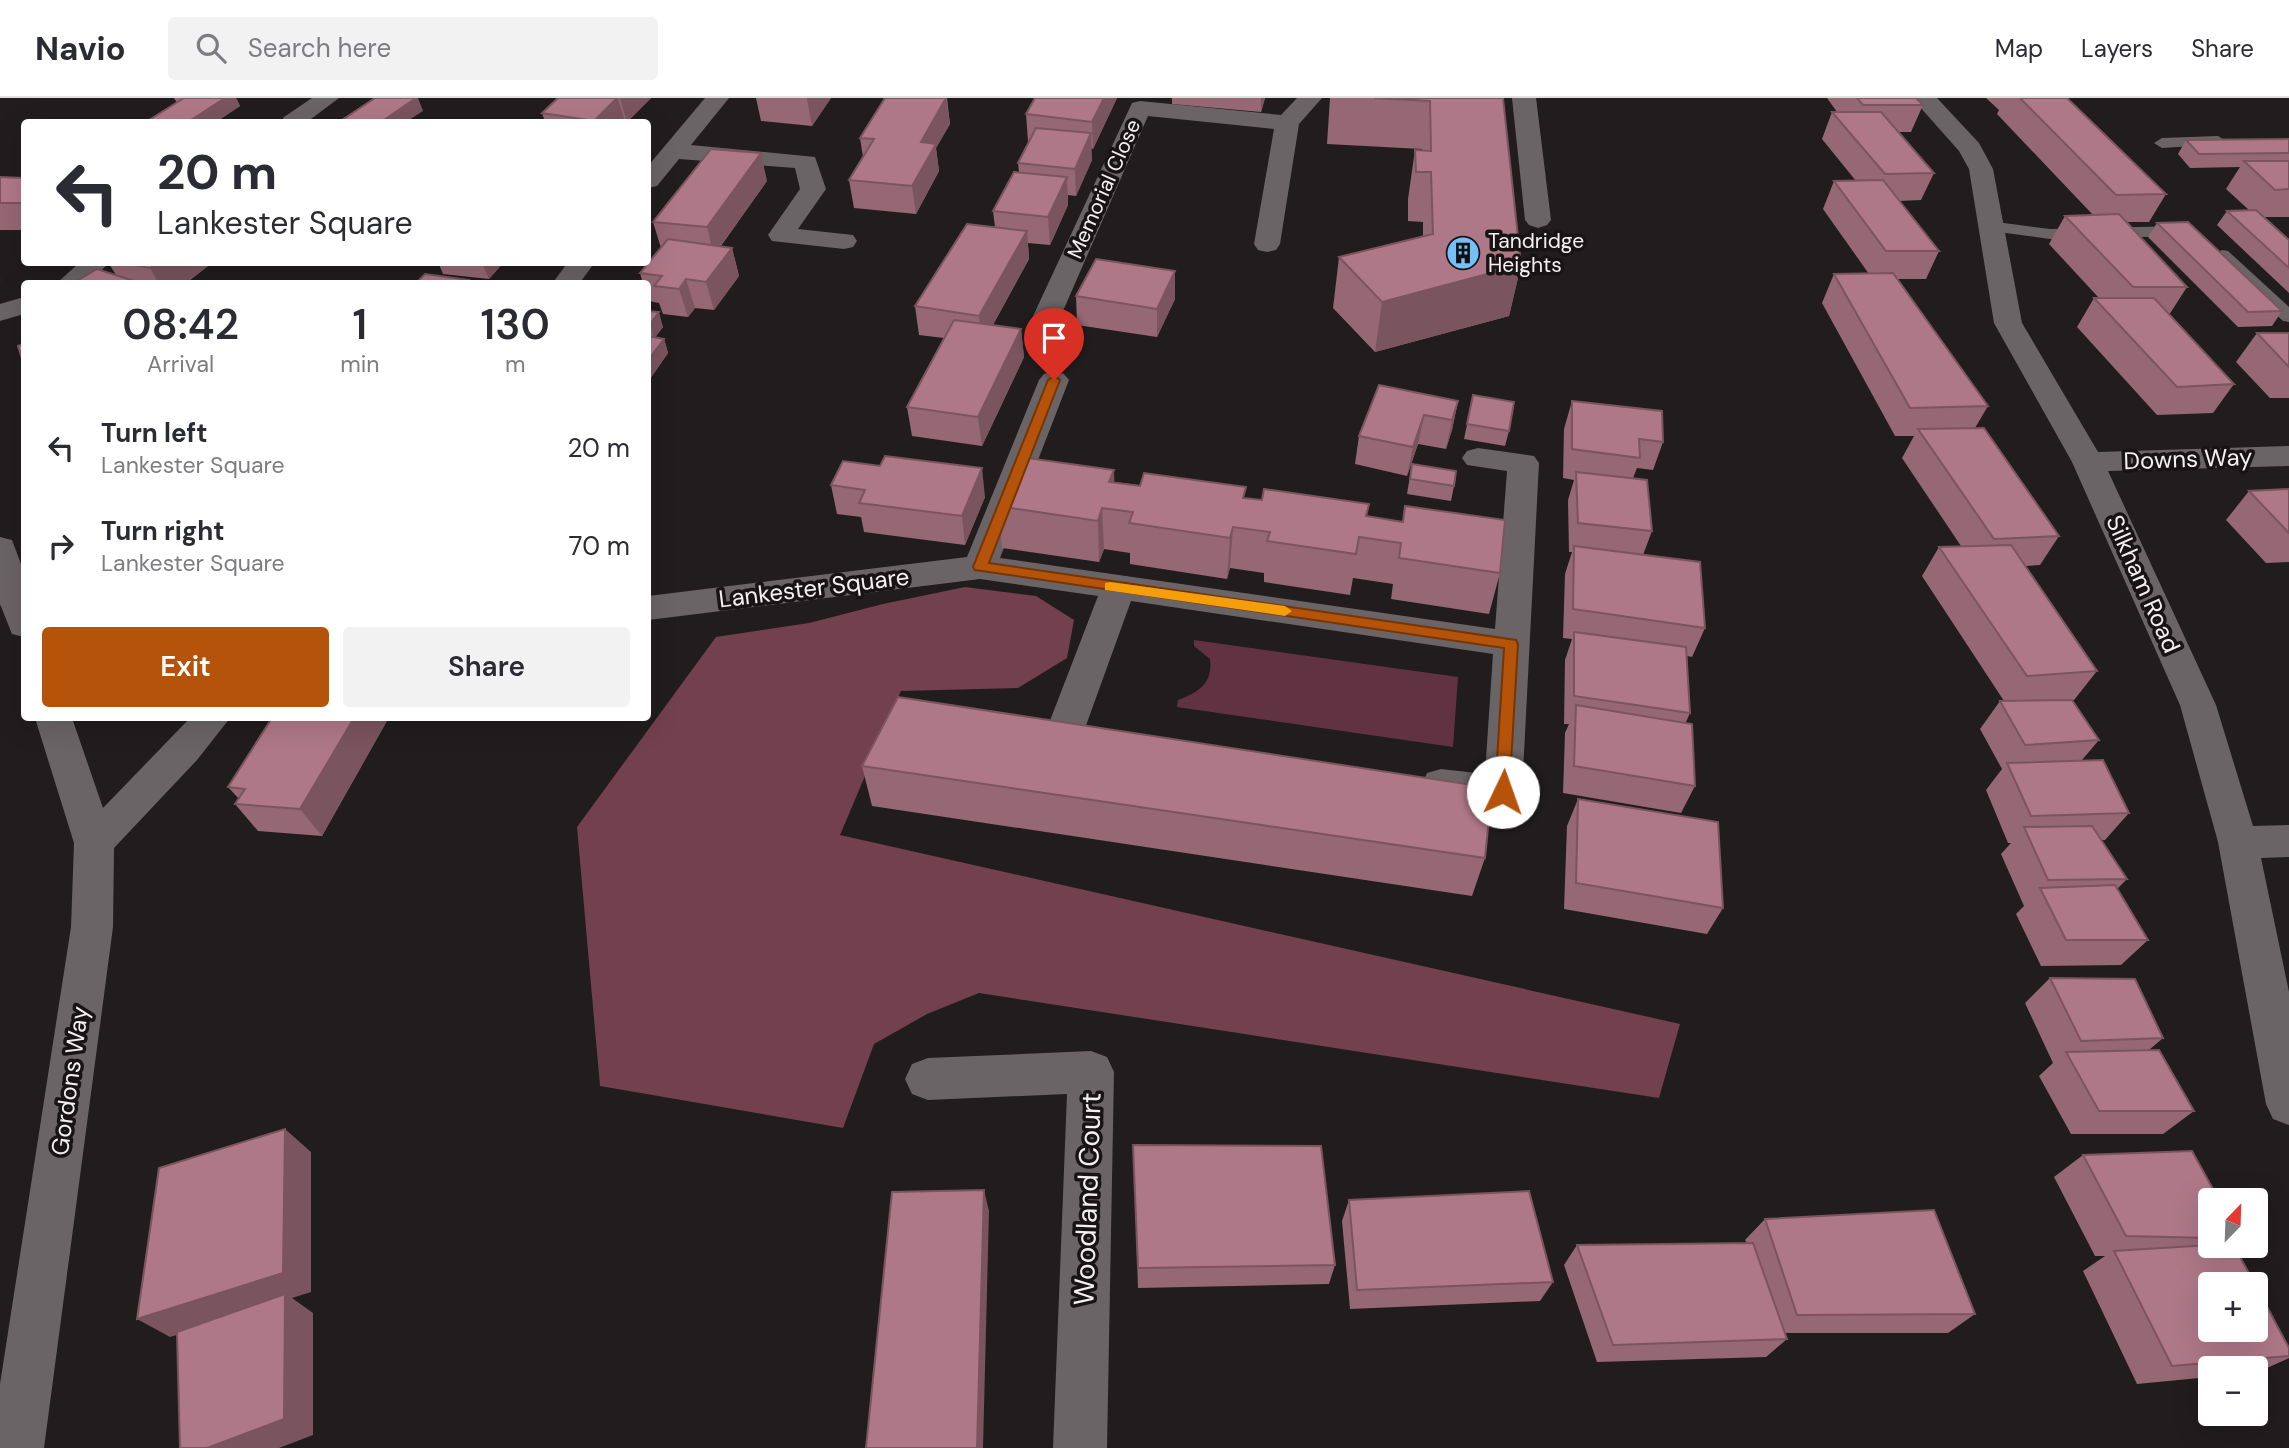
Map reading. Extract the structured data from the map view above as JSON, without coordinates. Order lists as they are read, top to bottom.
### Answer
{
  "streets": {
    "street": [
      "Memorial Close",
      "Downs Way",
      "Silkham Road",
      "Lankester Square",
      "Gordons Way",
      "Woodland Court"
    ]
  },
  "crossings": [
    ["Downs Way", "Silkham Road"]
  ],
  "places": {
    "building": ["Tandridge Heights"]
  },
  "north": "top right",
  "page": {
    "header": "Navio",
    "search": "Search here",
    "nav": ["Map", "Layers", "Share"],
    "turn": ["20 m", "Lankester Square"],
    "eta": [
      "08:42",
      "Arrival",
      "1",
      "min",
      "130",
      "m"
    ],
    "list": [
      {
        "name": "Turn left",
        "note": "Lankester Square",
        "value": "20 m"
      },
      {
        "name": "Turn right",
        "note": "Lankester Square",
        "value": "70 m"
      }
    ],
    "buttons": ["Exit", "Share"],
    "map_buttons": ["+", "−"]
  }
}
